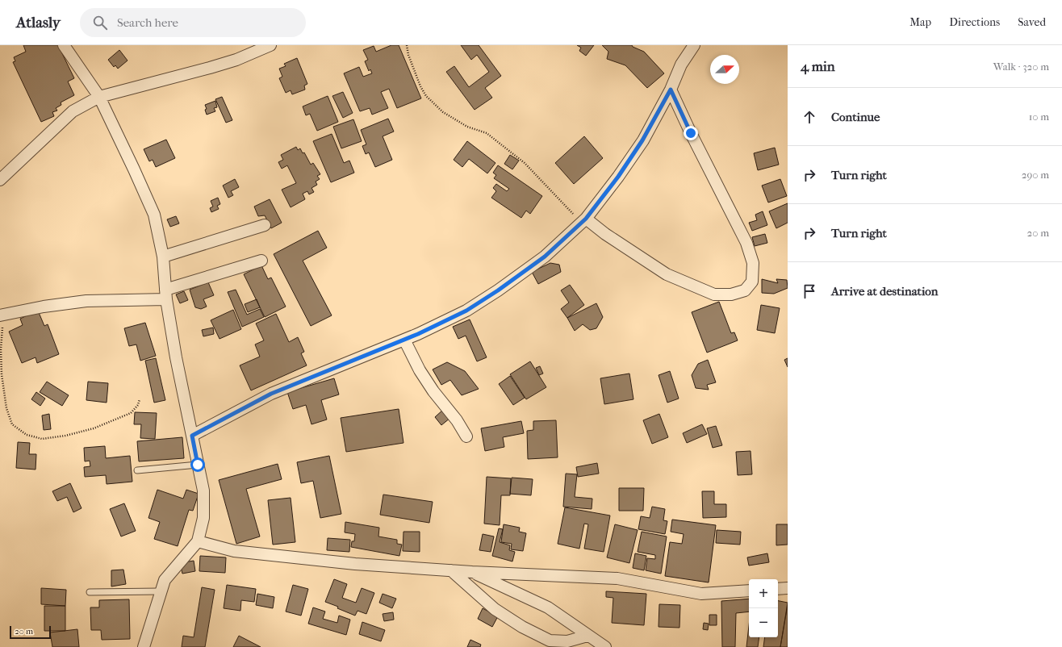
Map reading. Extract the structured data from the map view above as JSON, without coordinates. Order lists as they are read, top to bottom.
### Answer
{
  "scale_bar": "20 m",
  "north": "right",
  "page": {
    "header": "Atlasly",
    "search": "Search here",
    "nav": ["Map", "Directions", "Saved"],
    "heading": ["4 min", "Walk · 320 m"],
    "list": [
      ["Continue", "10 m"],
      ["Turn right", "290 m"],
      ["Turn right", "20 m"],
      "Arrive at destination"
    ],
    "map_buttons": ["+", "−"],
    "scale": "20 m"
  }
}
